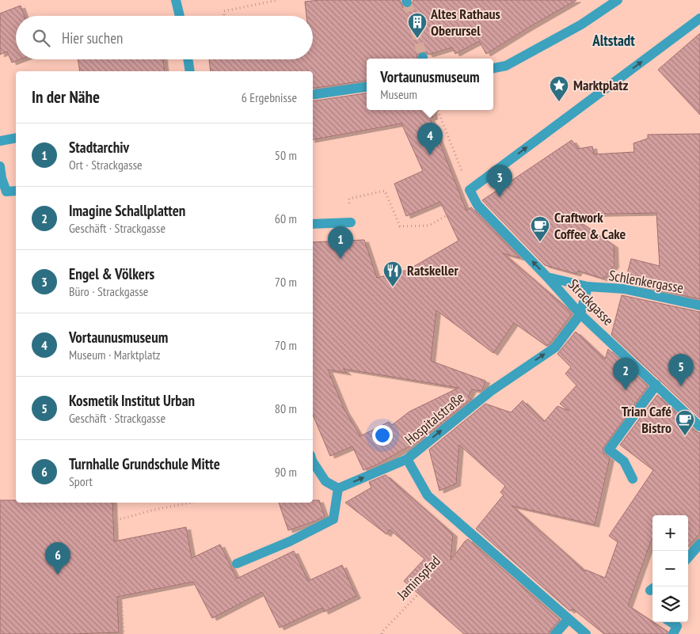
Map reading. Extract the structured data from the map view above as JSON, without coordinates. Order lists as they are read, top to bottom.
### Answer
{
  "streets": {
    "street": ["Schlenkergasse", "Strackgasse", "Hospitalstraße"],
    "path": ["Jaminspfad"]
  },
  "crossings": [
    ["Schlenkergasse", "Strackgasse"],
    ["Schlenkergasse", "Hospitalstraße"],
    ["Strackgasse", "Hospitalstraße"],
    ["Hospitalstraße", "Jaminspfad"]
  ],
  "one_way": ["Strackgasse", "Hospitalstraße"],
  "districts": ["Altstadt"],
  "places": {
    "building": ["Altes Rathaus Oberursel"],
    "place": ["Marktplatz"],
    "cafe": ["Craftwork Coffee & Cake", "Trian Café Bistro"],
    "restaurant": ["Ratskeller"]
  },
  "page": {
    "search": "Hier suchen",
    "popup": ["Vortaunusmuseum", "Museum"],
    "heading": ["In der Nähe", "6 Ergebnisse"],
    "pins": [
      "4",
      "3",
      "1",
      "5",
      "2",
      "6"
    ],
    "list": [
      {
        "mark": "1",
        "name": "Stadtarchiv",
        "note": "Ort · Strackgasse",
        "value": "50 m"
      },
      {
        "mark": "2",
        "name": "Imagine Schallplatten",
        "note": "Geschäft · Strackgasse",
        "value": "60 m"
      },
      {
        "mark": "3",
        "name": "Engel & Völkers",
        "note": "Büro · Strackgasse",
        "value": "70 m"
      },
      {
        "mark": "4",
        "name": "Vortaunusmuseum",
        "note": "Museum · Marktplatz",
        "value": "70 m"
      },
      {
        "mark": "5",
        "name": "Kosmetik Institut Urban",
        "note": "Geschäft · Strackgasse",
        "value": "80 m"
      },
      {
        "mark": "6",
        "name": "Turnhalle Grundschule Mitte",
        "note": "Sport",
        "value": "90 m"
      }
    ],
    "map_buttons": ["+", "−"]
  }
}
